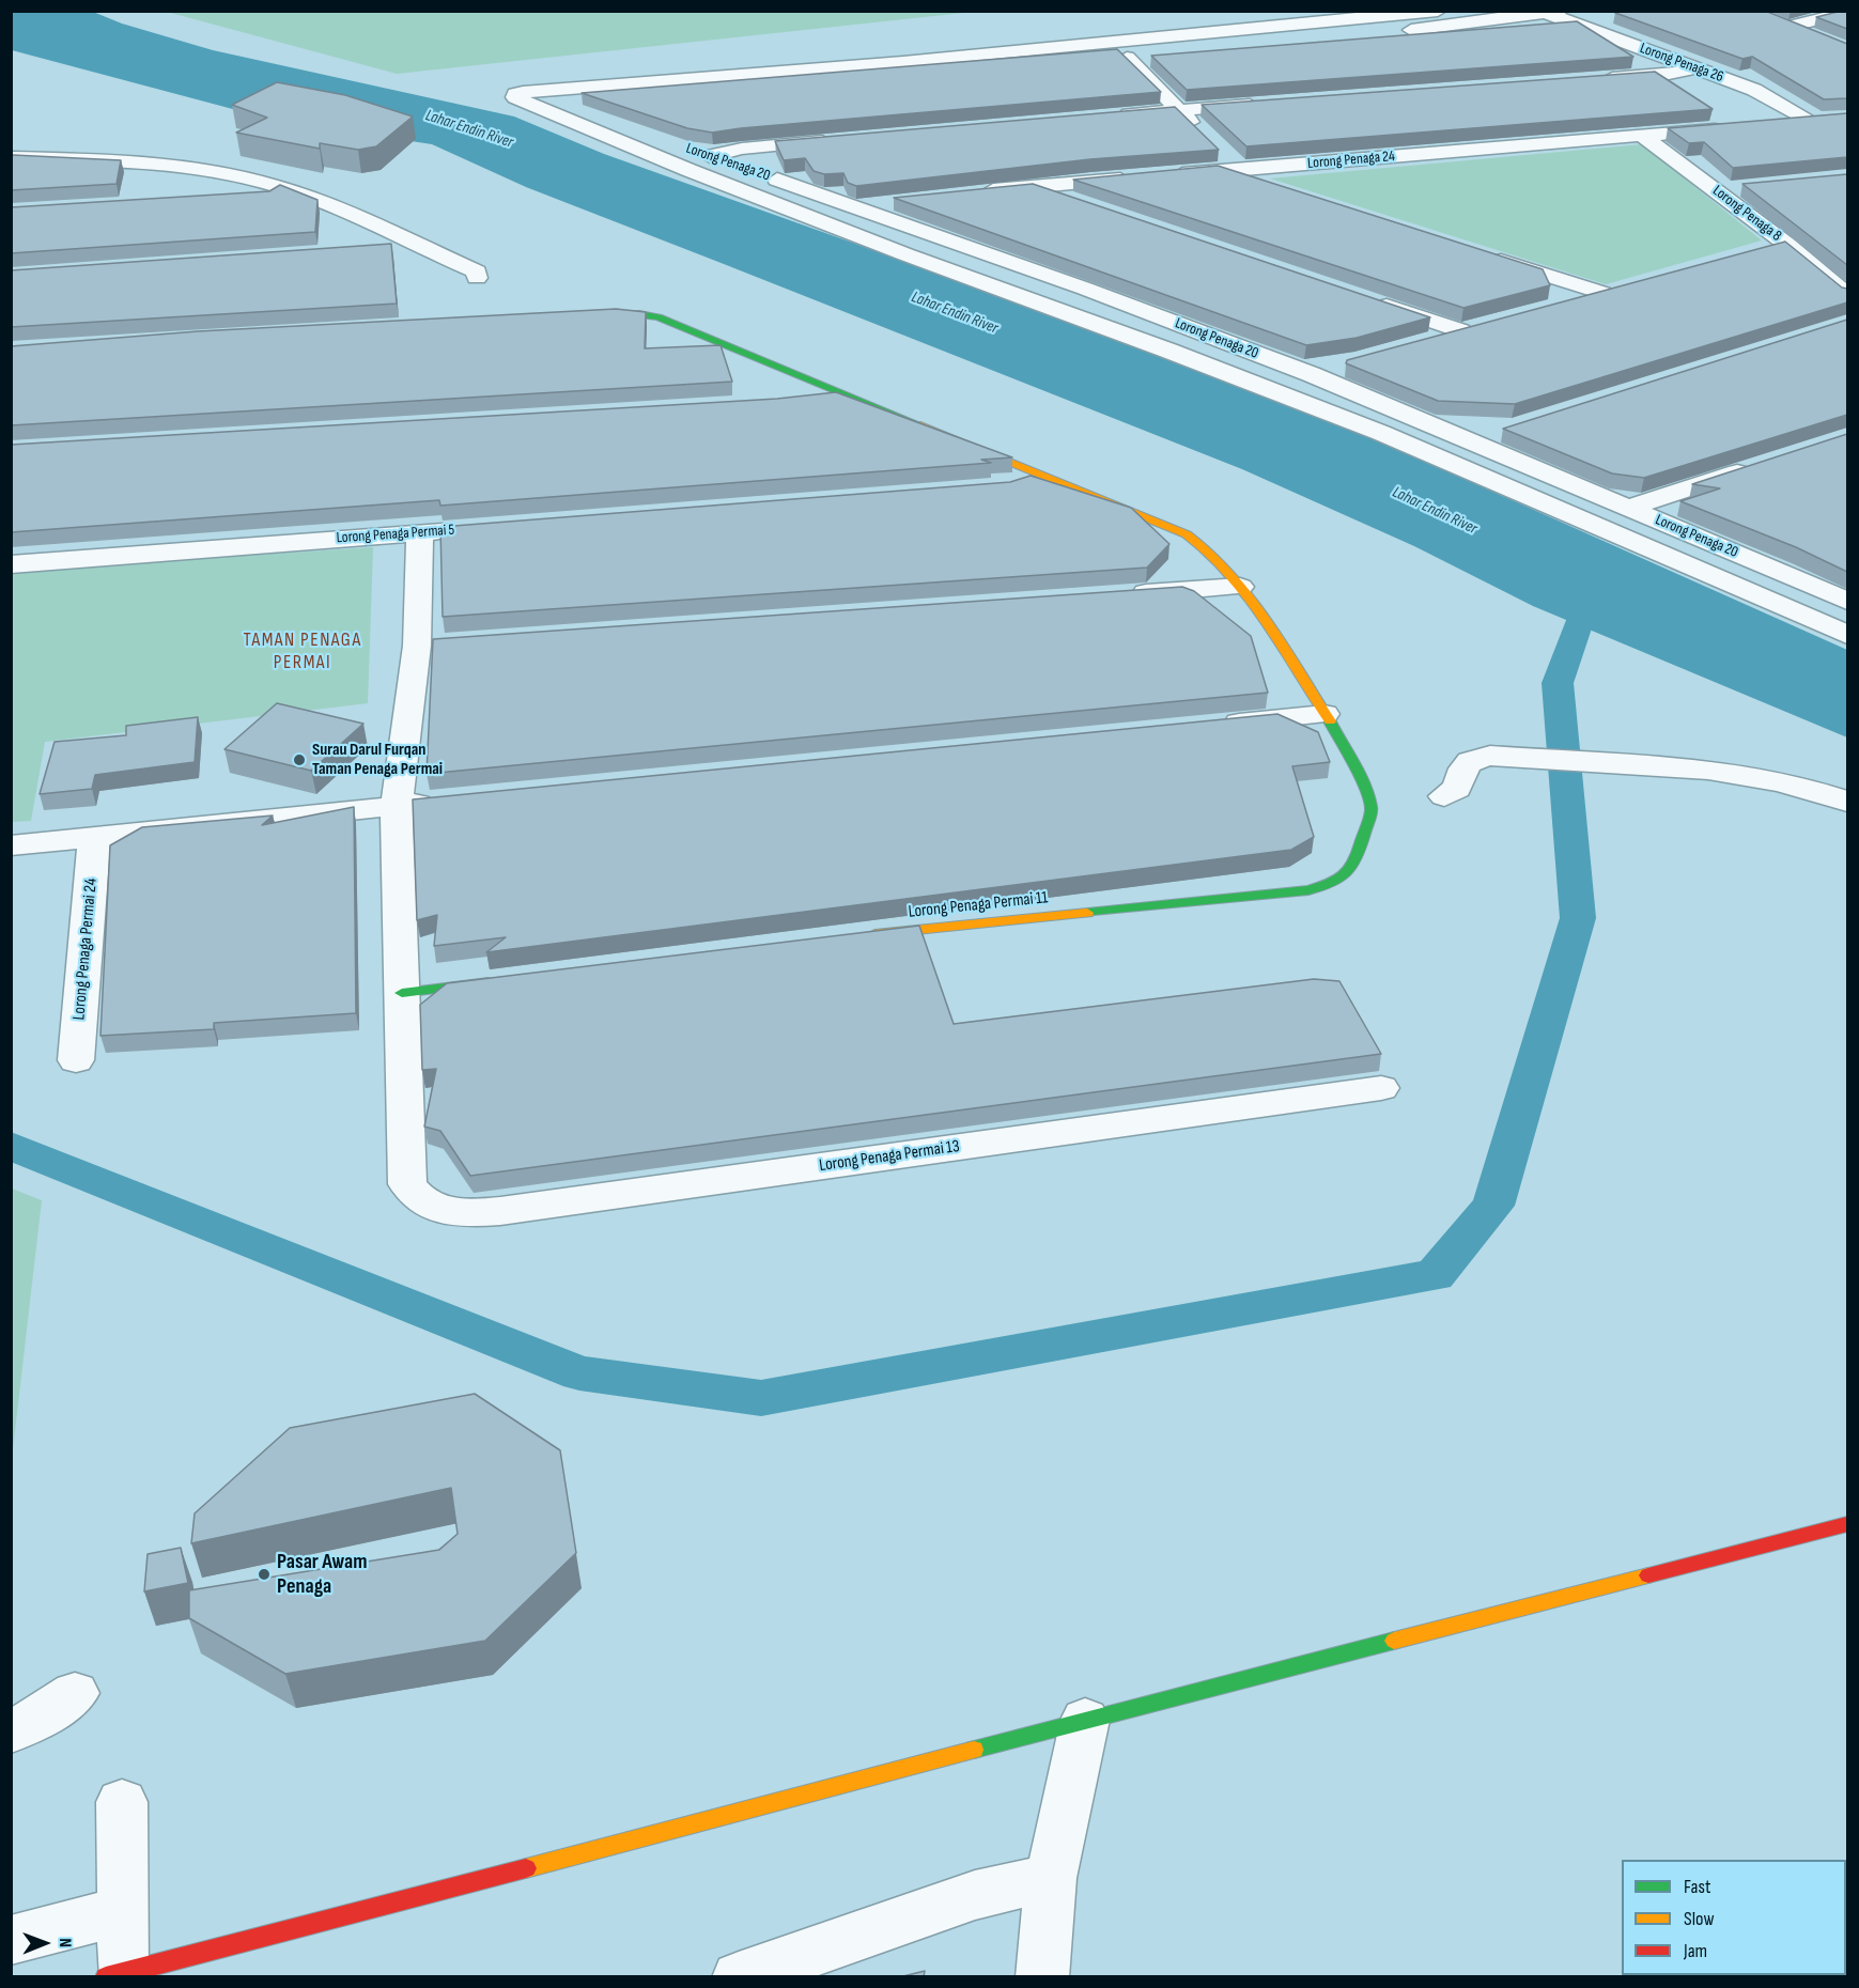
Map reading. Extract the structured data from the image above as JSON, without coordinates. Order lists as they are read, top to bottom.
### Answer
{
  "streets": {
    "street": [
      "Lorong Penaga 26",
      "Lorong Penaga 24",
      "Lorong Penaga 20",
      "Lorong Penaga 8",
      "Lorong Penaga Permai 5",
      "Lorong Penaga Permai 11",
      "Lorong Penaga Permai 24",
      "Lorong Penaga Permai 13"
    ]
  },
  "crossings": [
    ["Lorong Penaga 24", "Lorong Penaga 8"]
  ],
  "districts": ["TAMAN PENAGA PERMAI"],
  "water": ["Lahar Endin River"],
  "places": ["Surau Darul Furqan Taman Penaga Permai", "Pasar Awam Penaga"],
  "legend": ["Fast", "Slow", "Jam"],
  "north": "right"
}
